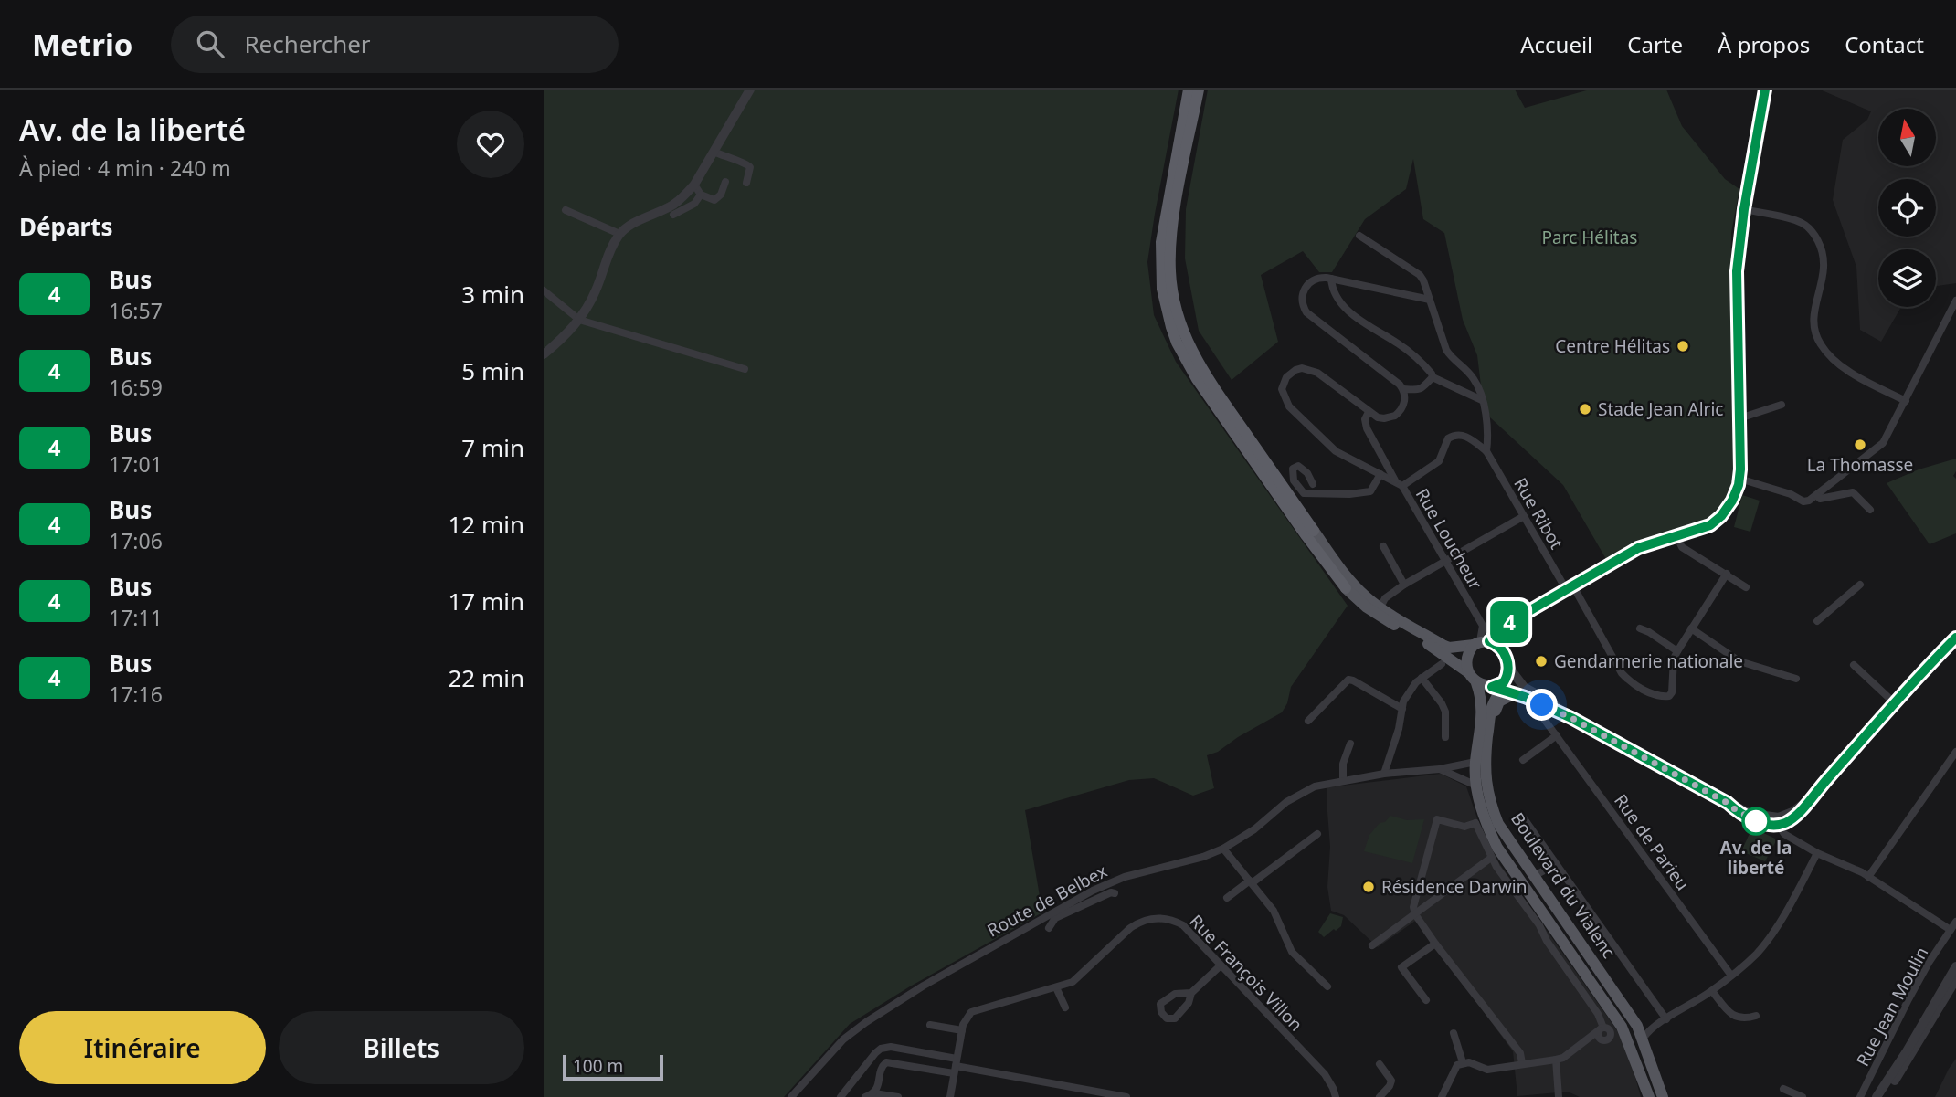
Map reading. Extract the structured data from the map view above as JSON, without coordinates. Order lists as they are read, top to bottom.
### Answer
{
  "streets": {
    "main road": ["Boulevard du Vialenc"],
    "street": [
      "Rue Ribot",
      "Rue Loucheur",
      "Rue de Parieu",
      "Route de Belbex",
      "Rue François Villon",
      "Rue Jean Moulin"
    ]
  },
  "crossings": [
    ["Rue Loucheur", "Boulevard du Vialenc"],
    ["Boulevard du Vialenc", "Route de Belbex"]
  ],
  "parks": ["Parc Hélitas"],
  "places": [
    "Centre Hélitas",
    "Stade Jean Alric",
    "La Thomasse",
    "Gendarmerie nationale",
    "Av. de la liberté",
    "Résidence Darwin"
  ],
  "lines": ["bus line 4"],
  "scale_bar": "100 m",
  "north": "top",
  "page": {
    "header": "Metrio",
    "search": "Rechercher",
    "nav": [
      "Accueil",
      "Carte",
      "À propos",
      "Contact"
    ],
    "heading": [
      ["Av. de la liberté", "À pied · 4 min · 240 m"],
      "Départs"
    ],
    "on_map": "4",
    "list": [
      {
        "mark": "4",
        "name": "Bus",
        "note": "16:57",
        "value": "3 min"
      },
      {
        "mark": "4",
        "name": "Bus",
        "note": "16:59",
        "value": "5 min"
      },
      {
        "mark": "4",
        "name": "Bus",
        "note": "17:01",
        "value": "7 min"
      },
      {
        "mark": "4",
        "name": "Bus",
        "note": "17:06",
        "value": "12 min"
      },
      {
        "mark": "4",
        "name": "Bus",
        "note": "17:11",
        "value": "17 min"
      },
      {
        "mark": "4",
        "name": "Bus",
        "note": "17:16",
        "value": "22 min"
      }
    ],
    "buttons": ["Itinéraire", "Billets"],
    "scale": "100 m"
  }
}
